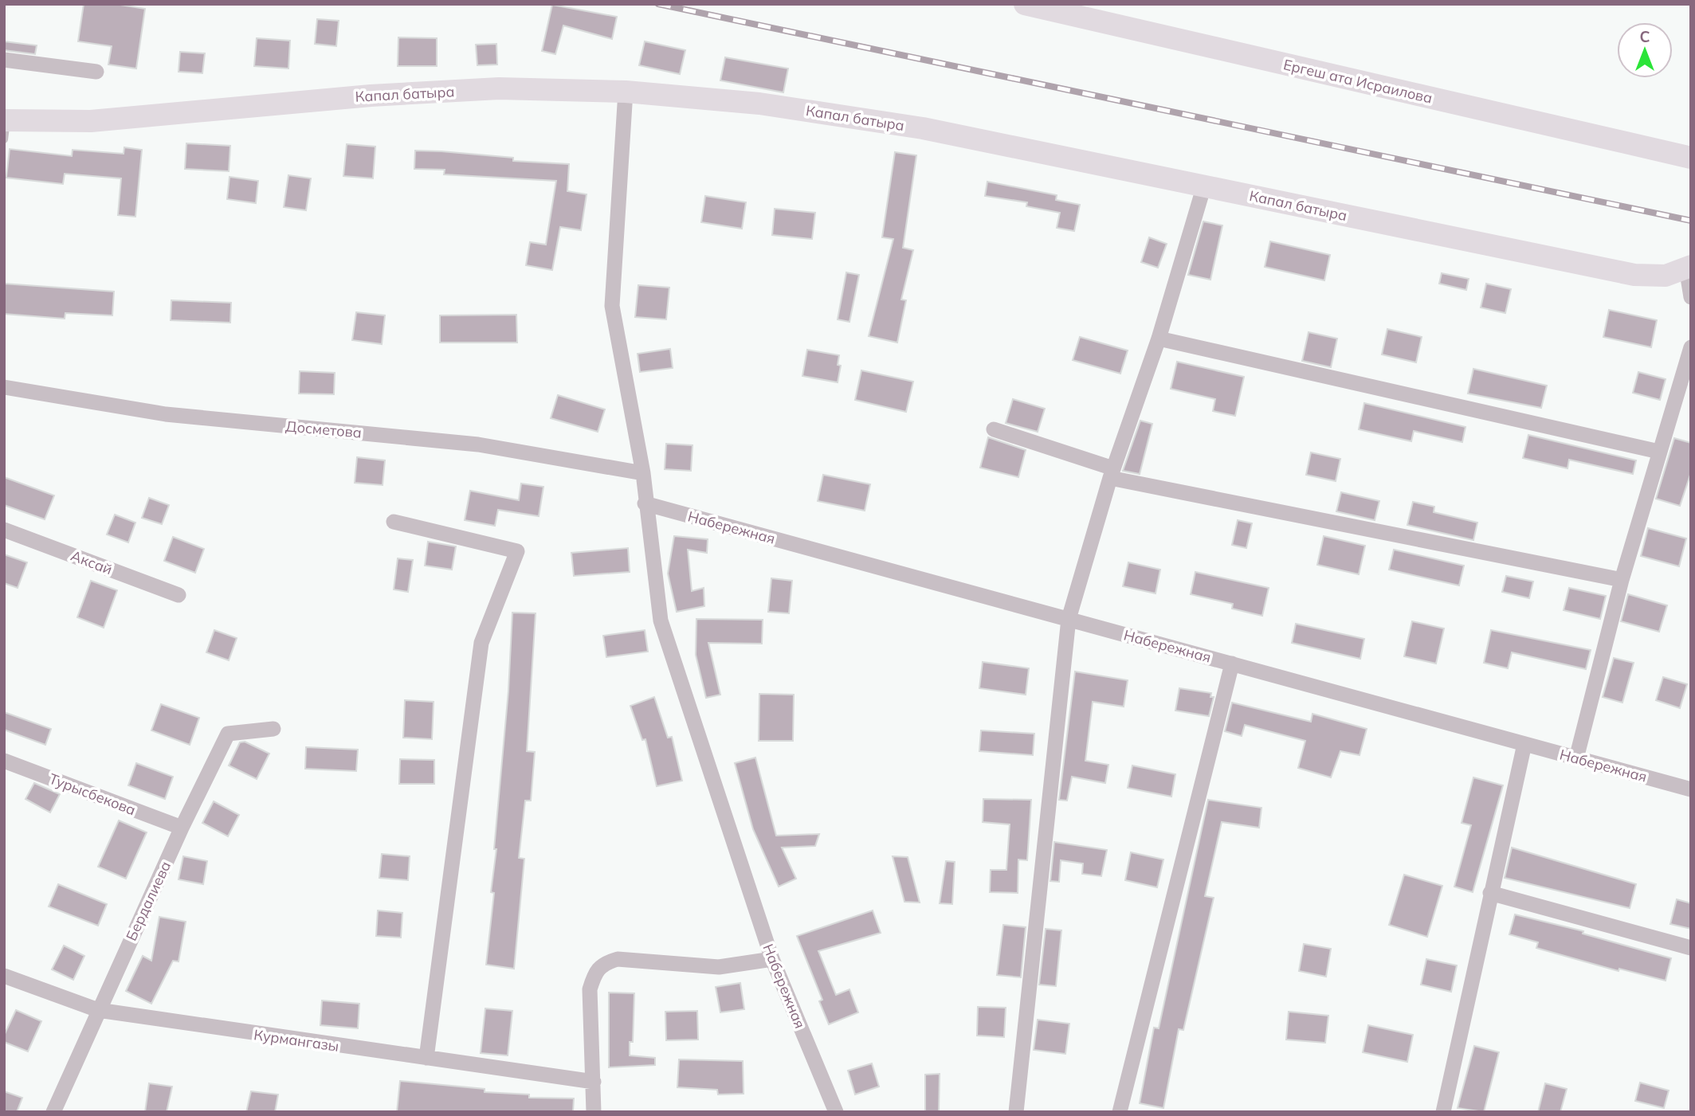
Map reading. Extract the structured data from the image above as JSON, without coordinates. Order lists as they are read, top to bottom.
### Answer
{
  "streets": {
    "main road": ["Ергеш ата Исраилова", "Капал батыра"],
    "street": [
      "Досметова",
      "Набережная",
      "Аксай",
      "Турысбекова",
      "Бердалиева",
      "Курмангазы"
    ]
  },
  "crossings": [
    ["Капал батыра", "Набережная"],
    ["Досметова", "Набережная"],
    ["Турысбекова", "Бердалиева"],
    ["Бердалиева", "Курмангазы"]
  ],
  "north": "top"
}
